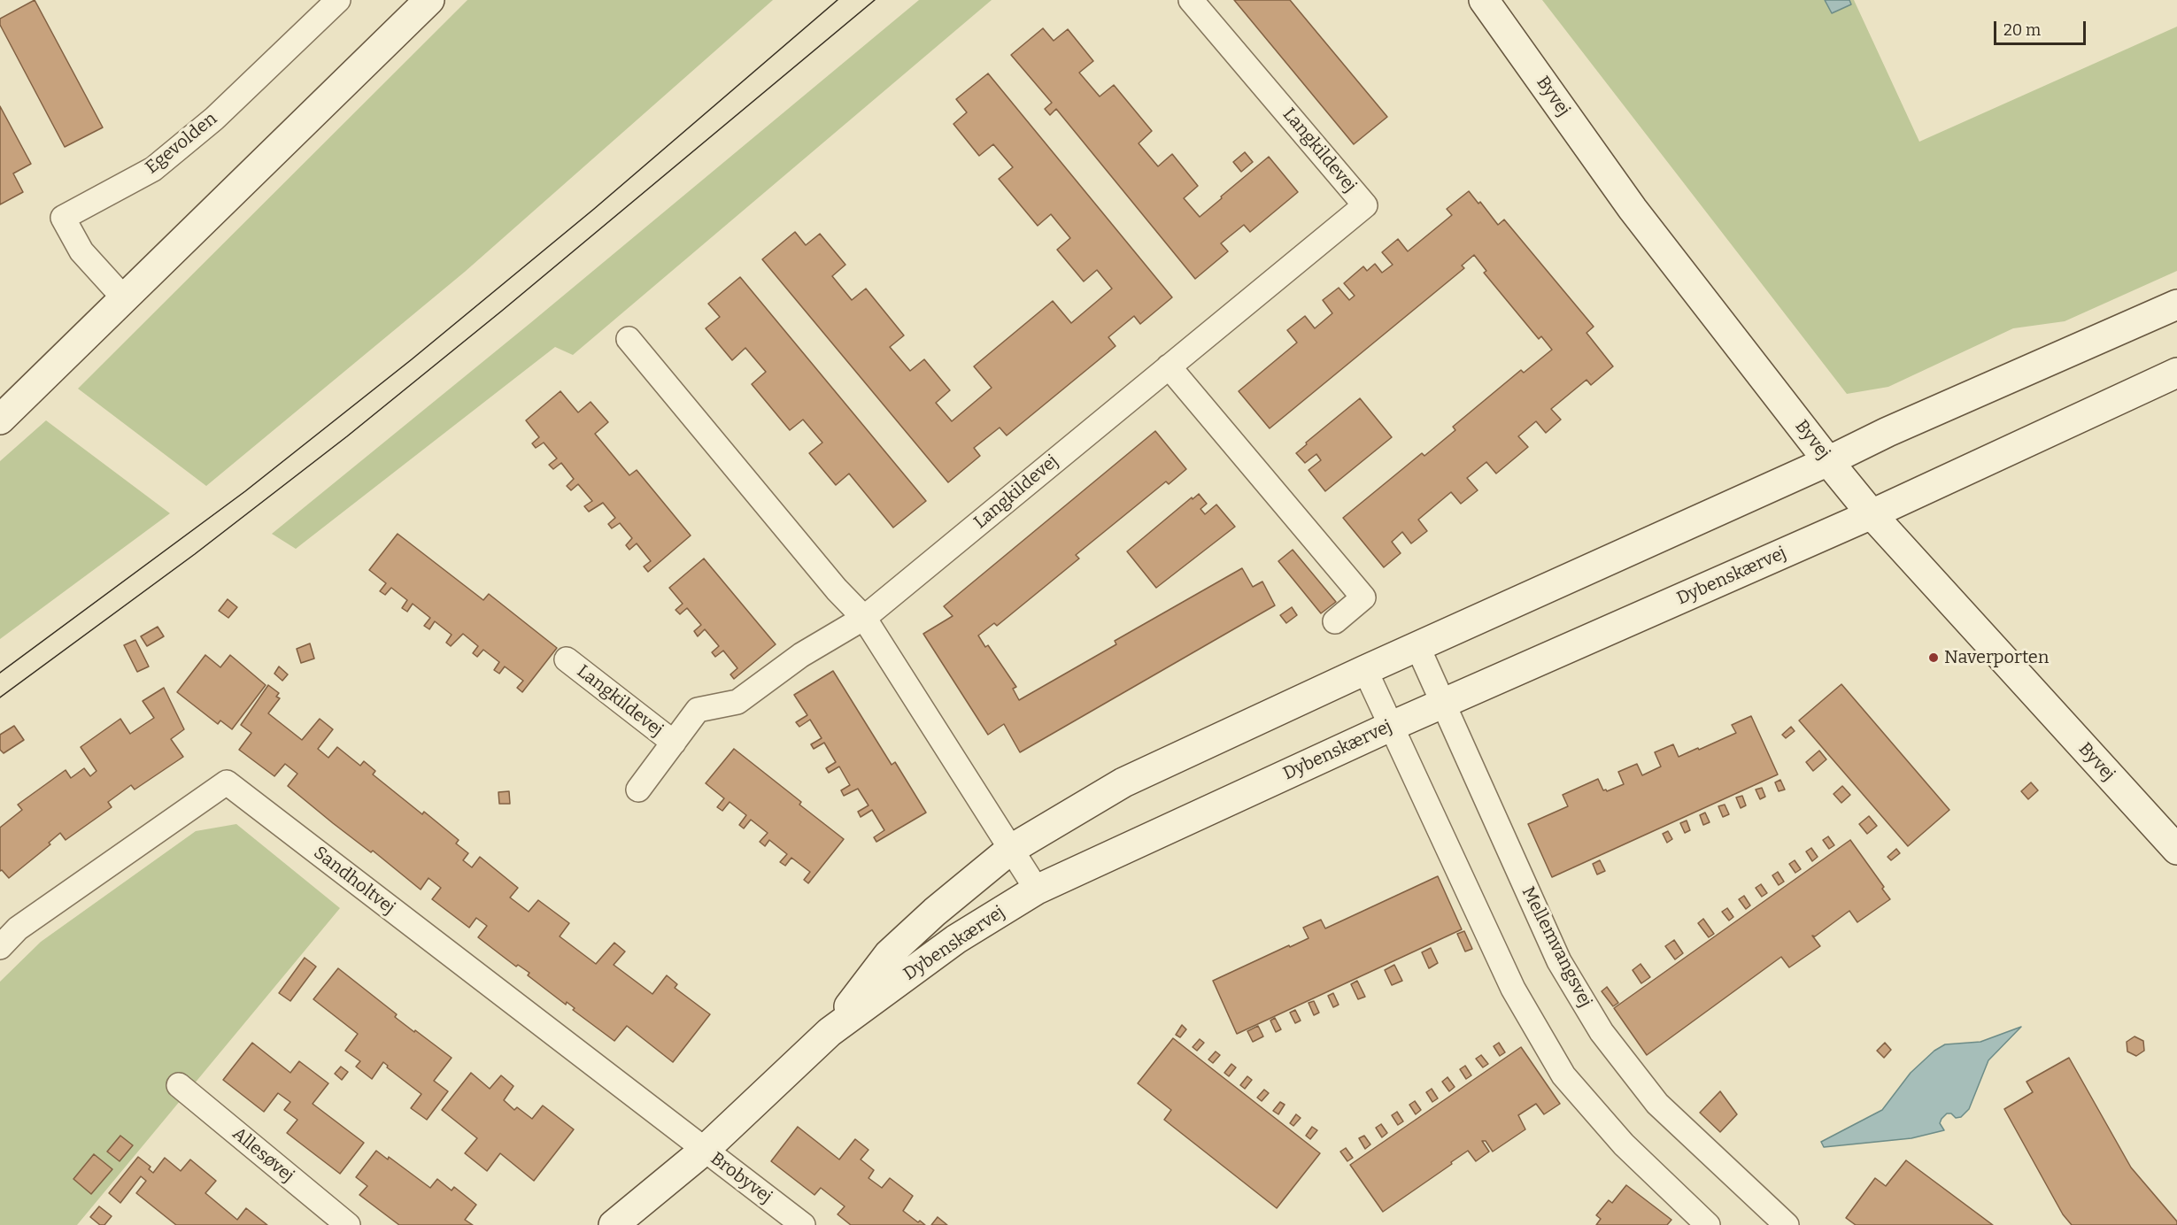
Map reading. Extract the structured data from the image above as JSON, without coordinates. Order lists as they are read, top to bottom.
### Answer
{
  "streets": {
    "street": [
      "Byvej",
      "Egevolden",
      "Langkildevej",
      "Dybenskærvej",
      "Sandholtvej",
      "Mellemvangsvej",
      "Allesøvej",
      "Brobyvej"
    ]
  },
  "crossings": [
    ["Byvej", "Dybenskærvej"],
    ["Dybenskærvej", "Sandholtvej"],
    ["Dybenskærvej", "Mellemvangsvej"],
    ["Dybenskærvej", "Brobyvej"],
    ["Sandholtvej", "Brobyvej"]
  ],
  "places": ["Naverporten"],
  "scale_bar": "20 m"
}
